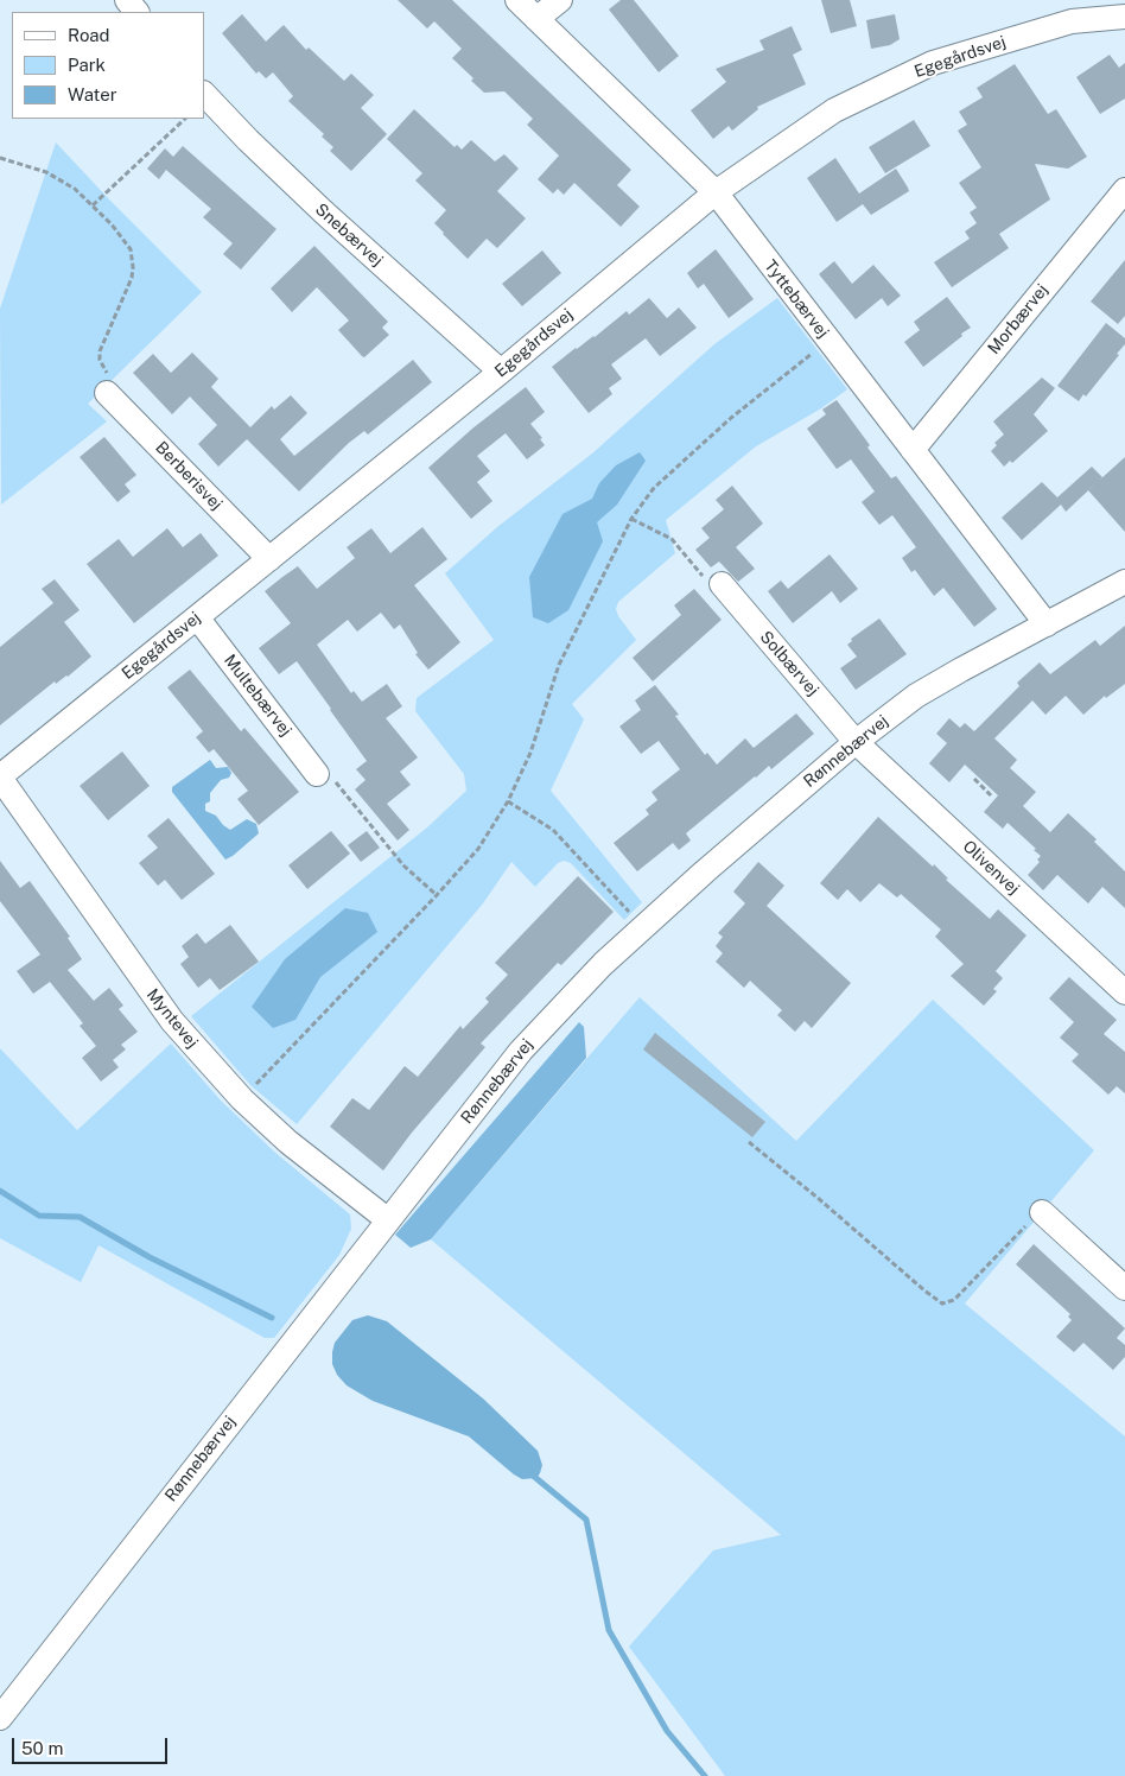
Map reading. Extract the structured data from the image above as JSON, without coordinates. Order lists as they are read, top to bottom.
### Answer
{
  "streets": {
    "street": [
      "Egegårdsvej",
      "Snebærvej",
      "Tyttebærvej",
      "Morbærvej",
      "Berberisvej",
      "Solbærvej",
      "Multebærvej",
      "Rønnebærvej",
      "Olivenvej",
      "Myntevej"
    ]
  },
  "crossings": [
    ["Egegårdsvej", "Snebærvej"],
    ["Egegårdsvej", "Tyttebærvej"],
    ["Egegårdsvej", "Berberisvej"],
    ["Egegårdsvej", "Multebærvej"],
    ["Egegårdsvej", "Myntevej"],
    ["Tyttebærvej", "Morbærvej"],
    ["Tyttebærvej", "Rønnebærvej"],
    ["Solbærvej", "Rønnebærvej"],
    ["Solbærvej", "Olivenvej"],
    ["Rønnebærvej", "Olivenvej"],
    ["Rønnebærvej", "Myntevej"]
  ],
  "legend": ["Road", "Park", "Water"],
  "scale_bar": "50 m"
}
